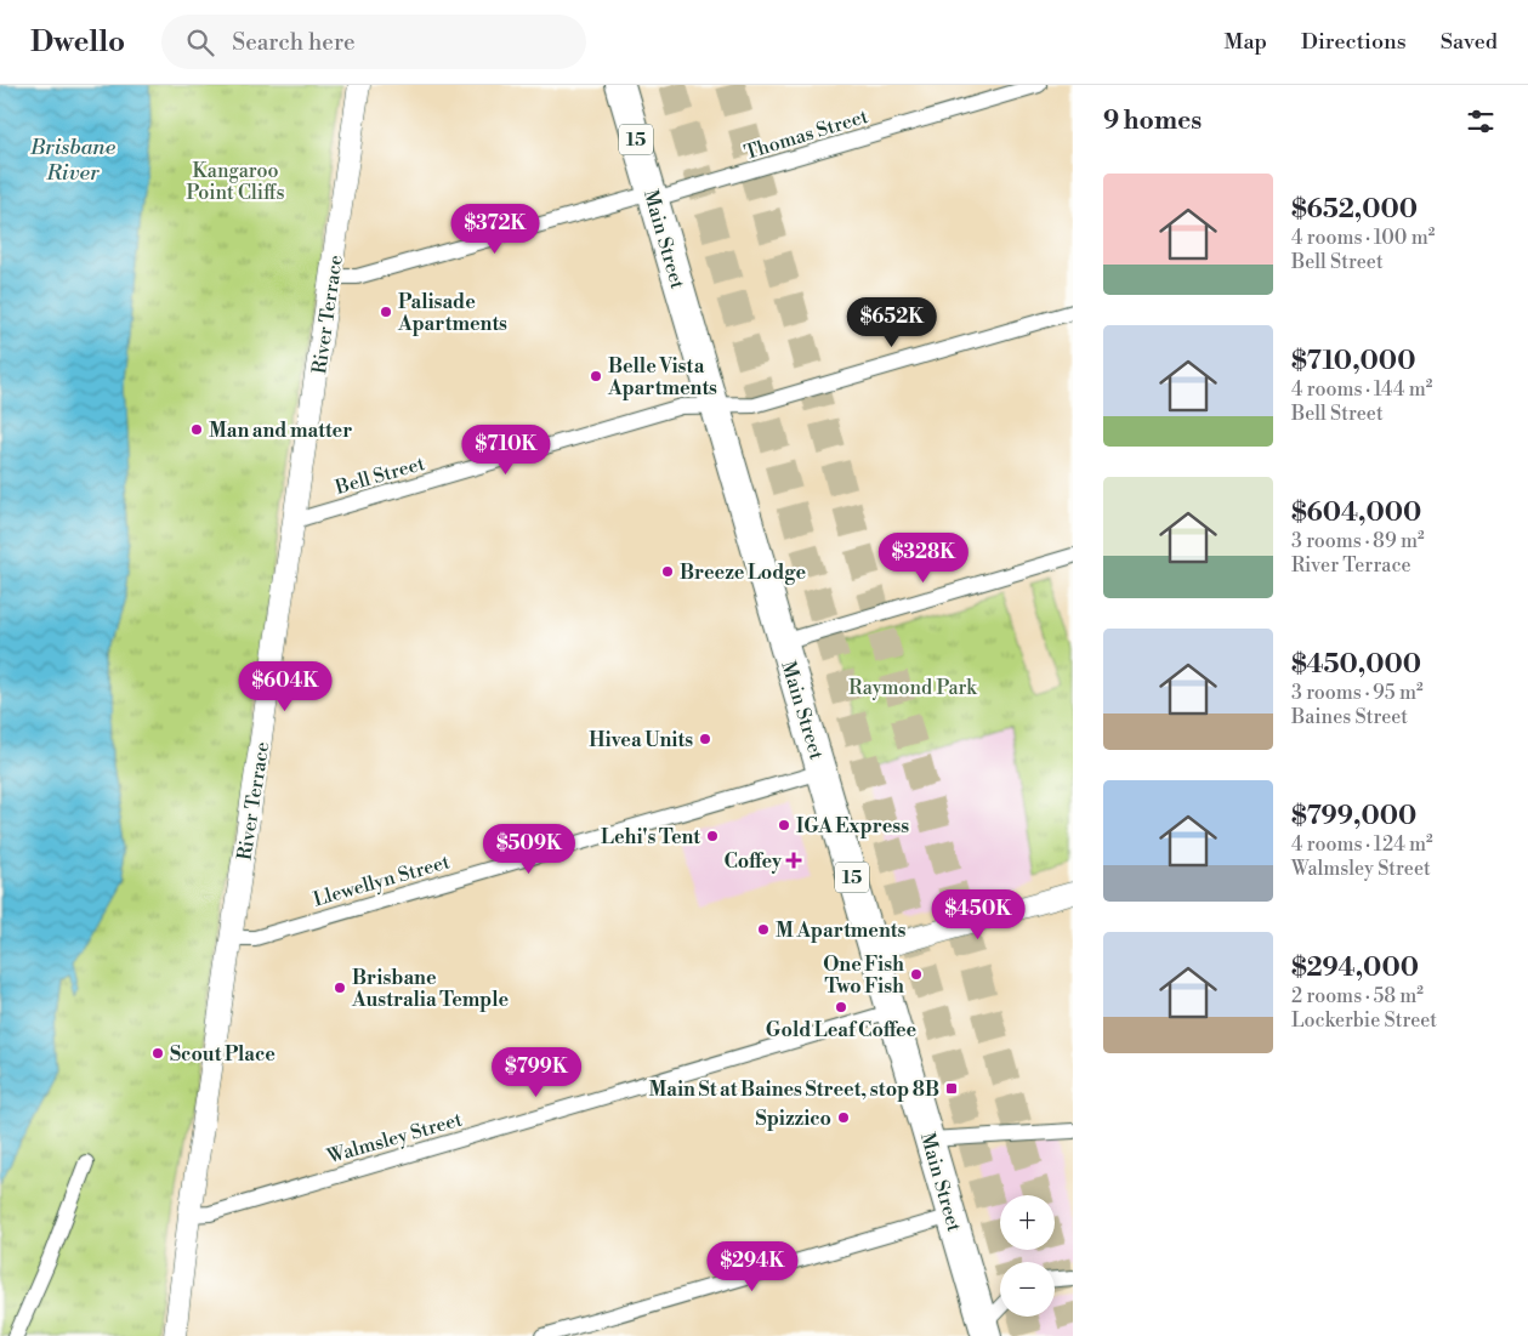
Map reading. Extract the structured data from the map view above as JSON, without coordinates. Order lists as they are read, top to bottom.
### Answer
{
  "streets": {
    "highway": ["15", "Main Street"],
    "main road": ["River Terrace"],
    "street": [
      "Thomas Street",
      "Bell Street",
      "Llewellyn Street",
      "Walmsley Street"
    ]
  },
  "crossings": [
    ["Thomas Street", "Main Street"],
    ["Thomas Street", "River Terrace"],
    ["Main Street", "Bell Street"],
    ["Main Street", "Llewellyn Street"],
    ["Main Street", "Walmsley Street"],
    ["River Terrace", "Bell Street"],
    ["River Terrace", "Llewellyn Street"],
    ["River Terrace", "Walmsley Street"]
  ],
  "water": ["Brisbane River"],
  "parks": ["Kangaroo Point Cliffs", "Raymond Park"],
  "places": {
    "other": [
      "Palisade Apartments",
      "Belle Vista Apartments",
      "Man and matter",
      "Breeze Lodge",
      "Hivea Units",
      "IGA Express",
      "Lehi's Tent",
      "M Apartments",
      "One Fish Two Fish",
      "Brisbane Australia Temple",
      "Gold Leaf Coffee",
      "Scout Place",
      "Spizzico"
    ],
    "health": ["Coffey"],
    "transit": ["Main St at Baines Street, stop 8B"]
  },
  "page": {
    "header": "Dwello",
    "search": "Search here",
    "nav": ["Map", "Directions", "Saved"],
    "heading": "9 homes",
    "list": [
      {
        "name": "$652,000",
        "note": "4 rooms · 100 m² · Bell Street"
      },
      {
        "name": "$710,000",
        "note": "4 rooms · 144 m² · Bell Street"
      },
      {
        "name": "$604,000",
        "note": "3 rooms · 89 m² · River Terrace"
      },
      {
        "name": "$450,000",
        "note": "3 rooms · 95 m² · Baines Street"
      },
      {
        "name": "$799,000",
        "note": "4 rooms · 124 m² · Walmsley Street"
      },
      {
        "name": "$294,000",
        "note": "2 rooms · 58 m² · Lockerbie Street"
      }
    ],
    "price": [
      "$372K",
      "$652K",
      "$710K",
      "$328K",
      "$604K",
      "$509K",
      "$450K",
      "$799K",
      "$294K"
    ],
    "map_buttons": ["+", "−"]
  }
}
